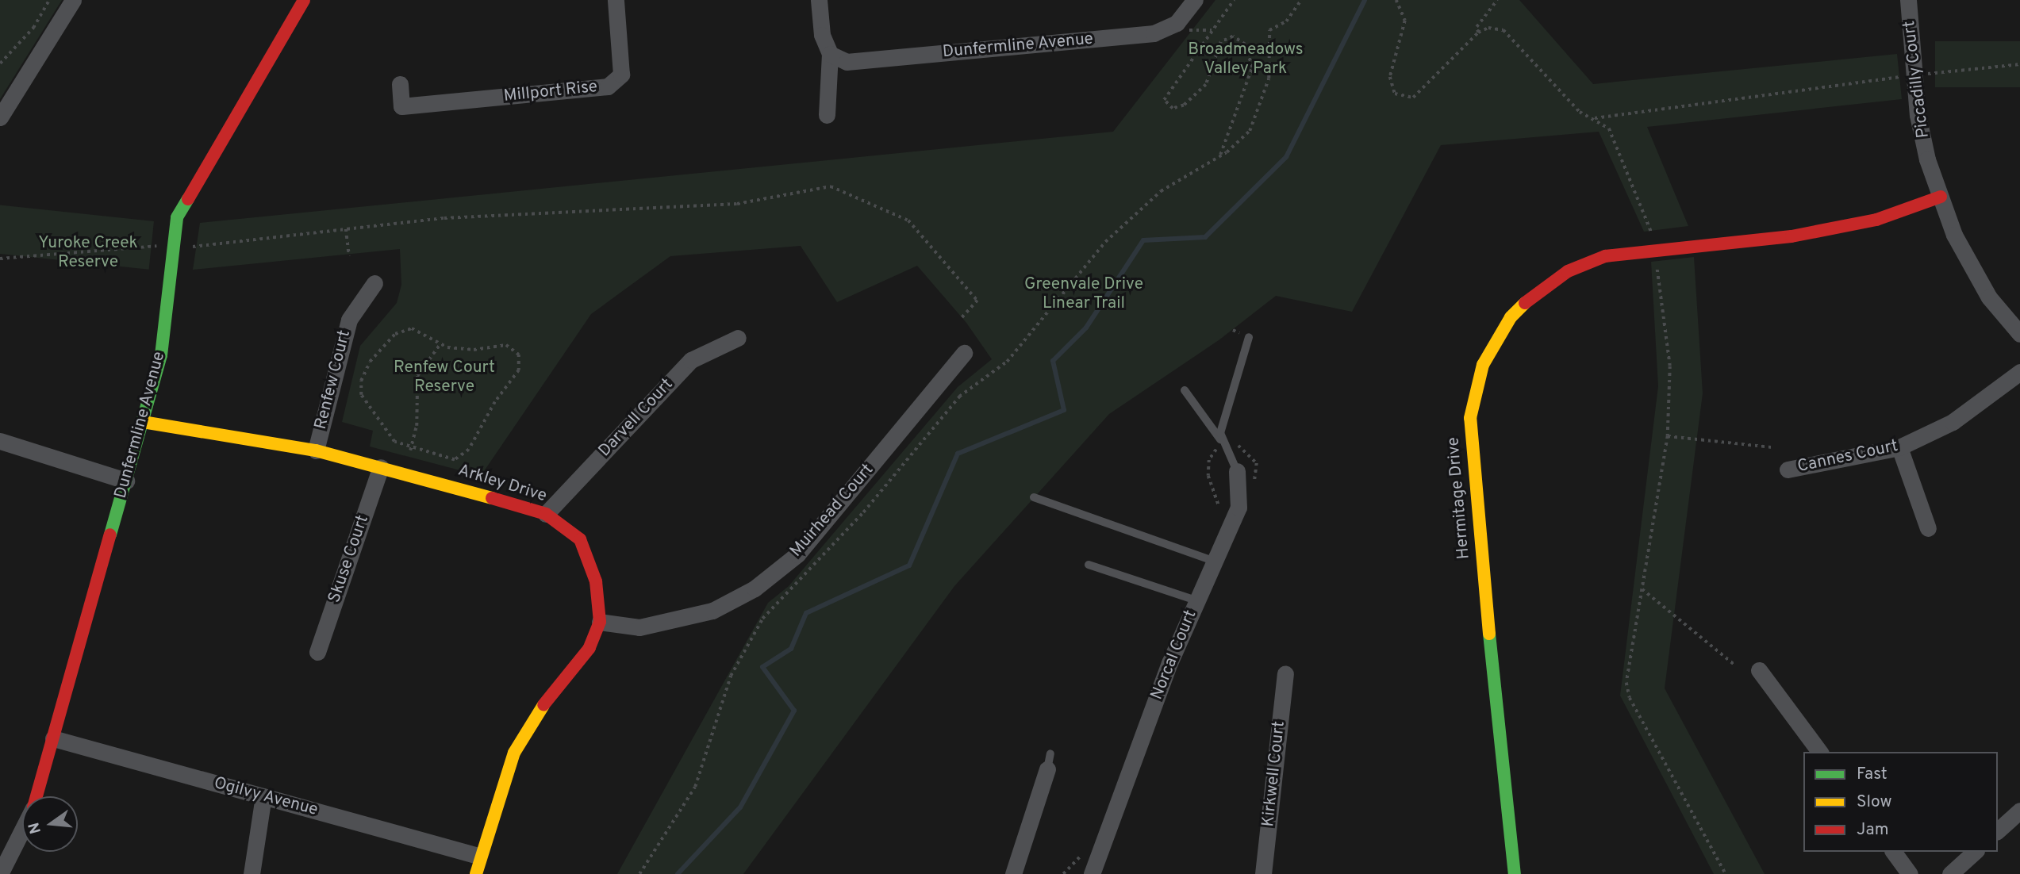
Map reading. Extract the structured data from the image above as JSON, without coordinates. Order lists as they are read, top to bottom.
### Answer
{
  "streets": {
    "street": [
      "Dunfermline Avenue",
      "Piccadilly Court",
      "Millport Rise",
      "Renfew Court",
      "Darvell Court",
      "Cannes Court",
      "Arkley Drive",
      "Hermitage Drive",
      "Muirhead Court",
      "Skuse Court",
      "Norcal Court",
      "Kirkwell Court",
      "Ogilvy Avenue"
    ]
  },
  "crossings": [
    ["Dunfermline Avenue", "Arkley Drive"],
    ["Dunfermline Avenue", "Ogilvy Avenue"],
    ["Piccadilly Court", "Hermitage Drive"],
    ["Renfew Court", "Arkley Drive"],
    ["Darvell Court", "Arkley Drive"],
    ["Arkley Drive", "Muirhead Court"],
    ["Arkley Drive", "Skuse Court"],
    ["Arkley Drive", "Ogilvy Avenue"]
  ],
  "parks": [
    "Broadmeadows Valley Park",
    "Yuroke Creek Reserve",
    "Greenvale Drive Linear Trail",
    "Renfew Court Reserve"
  ],
  "legend": ["Fast", "Slow", "Jam"],
  "north": "left"
}
